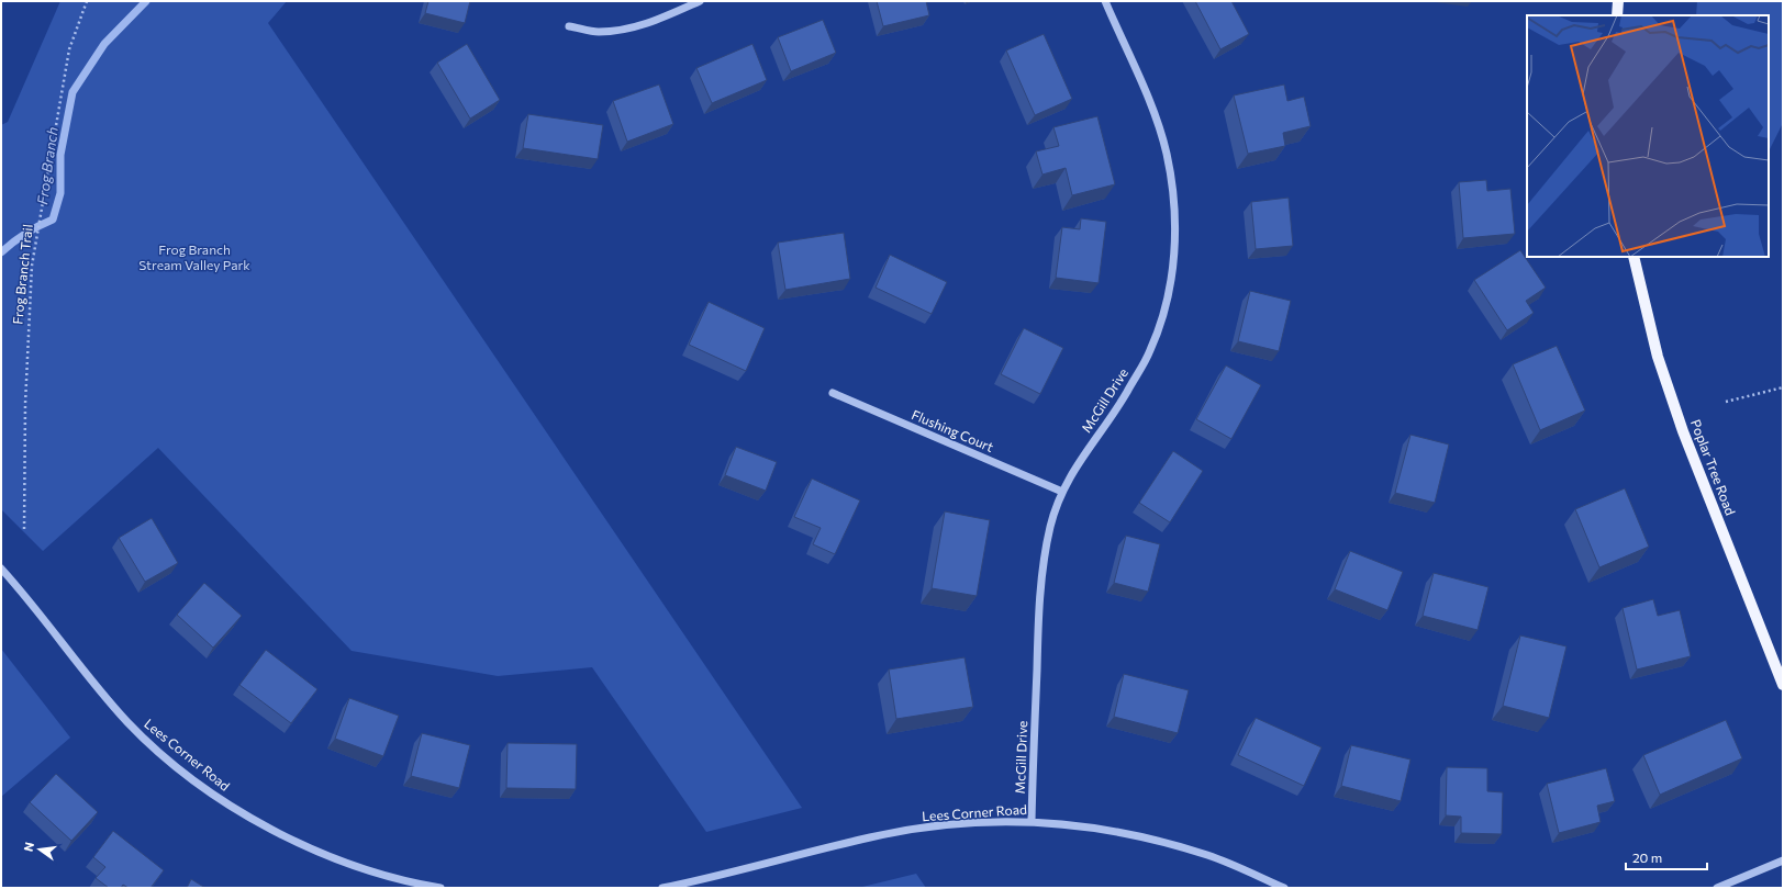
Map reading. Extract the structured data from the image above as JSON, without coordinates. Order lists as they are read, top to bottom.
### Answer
{
  "streets": {
    "main road": ["Poplar Tree Road"],
    "street": ["McGill Drive", "Flushing Court", "Lees Corner Road"],
    "path": ["Frog Branch Trail"]
  },
  "crossings": [
    ["McGill Drive", "Flushing Court"],
    ["McGill Drive", "Lees Corner Road"]
  ],
  "water": ["Frog Branch"],
  "parks": ["Frog Branch Stream Valley Park"],
  "scale_bar": "20 m",
  "north": "left"
}
